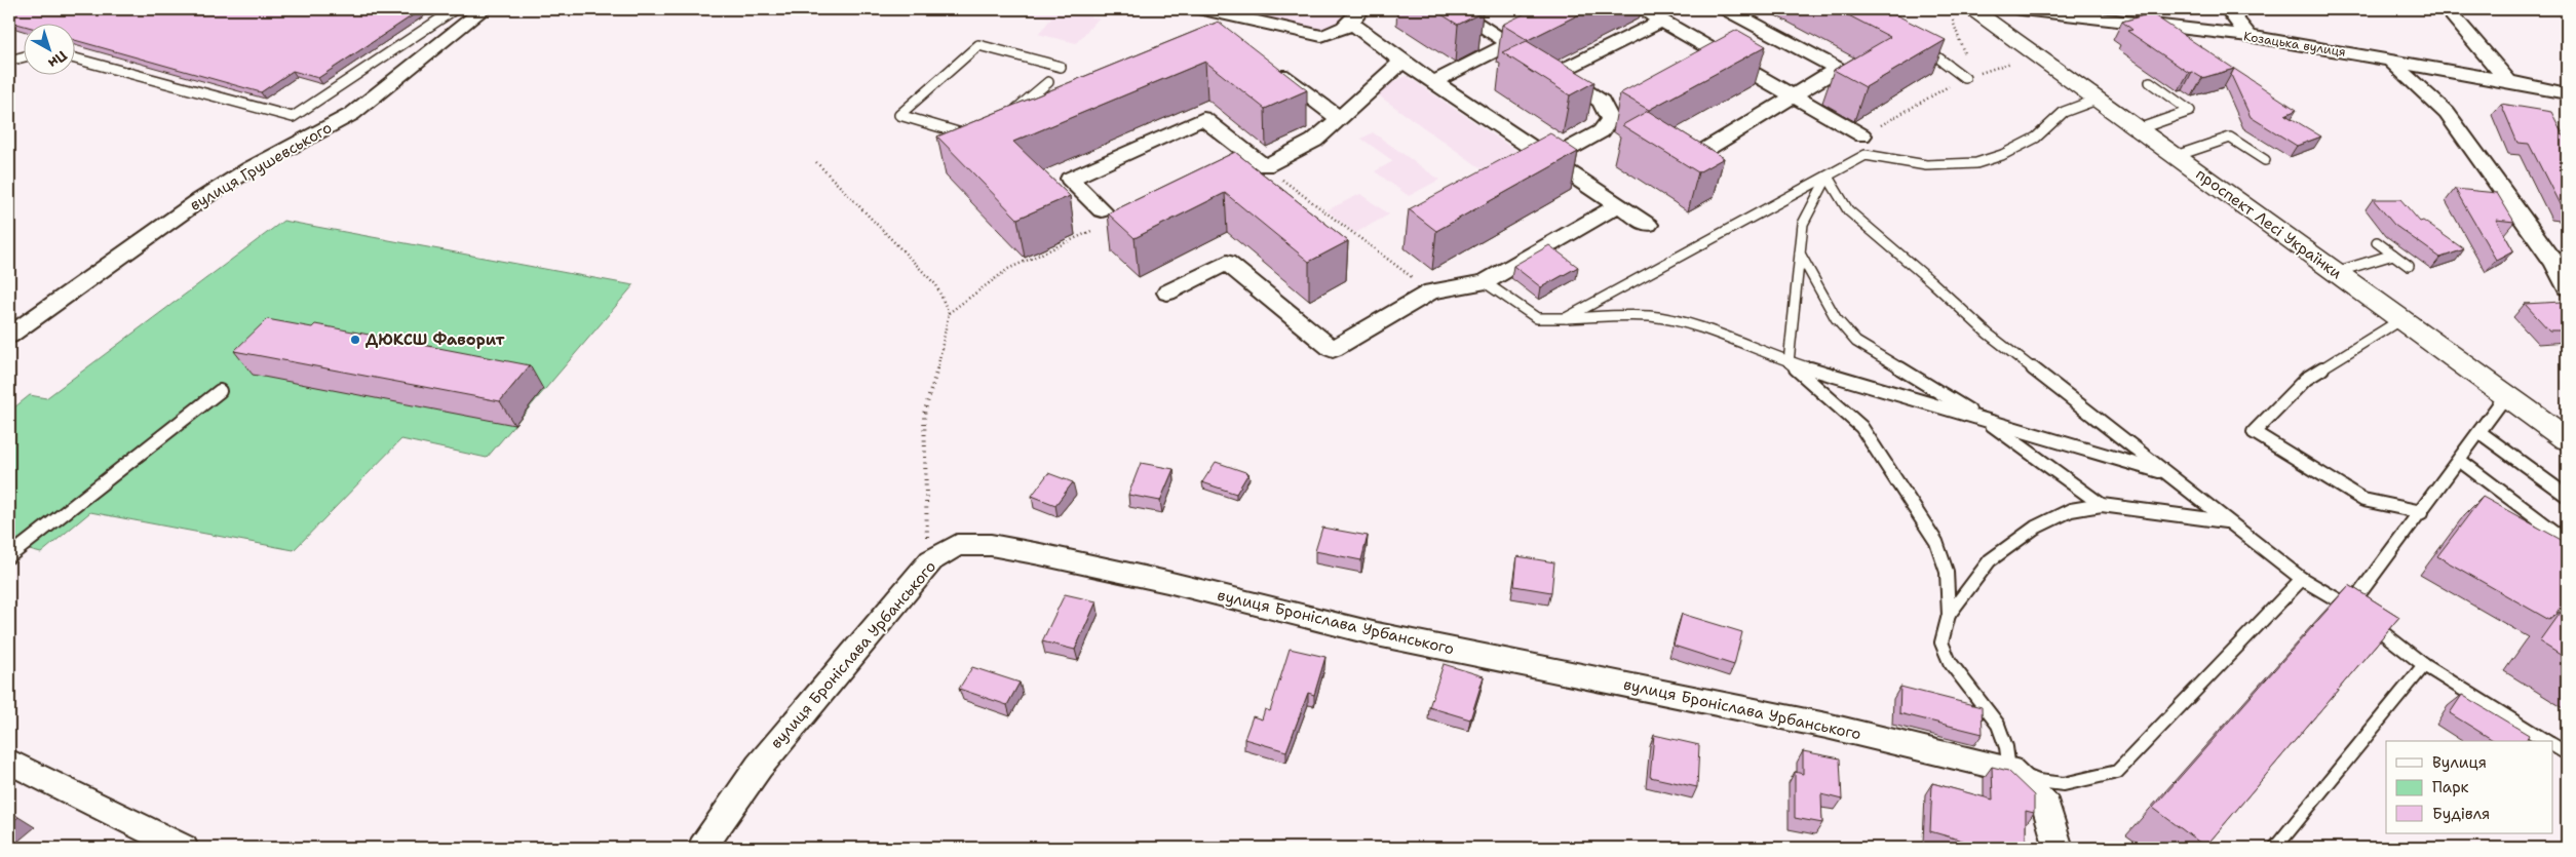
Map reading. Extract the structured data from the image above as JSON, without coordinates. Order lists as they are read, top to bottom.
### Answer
{
  "streets": {
    "street": [
      "Козацька вулиця",
      "вулиця Грушевського",
      "проспект Лесі Українки",
      "вулиця Броніслава Урбанського"
    ]
  },
  "places": ["ДЮКСШ Фаворит"],
  "legend": ["Вулиця", "Парк", "Будівля"],
  "north": "bottom right"
}
